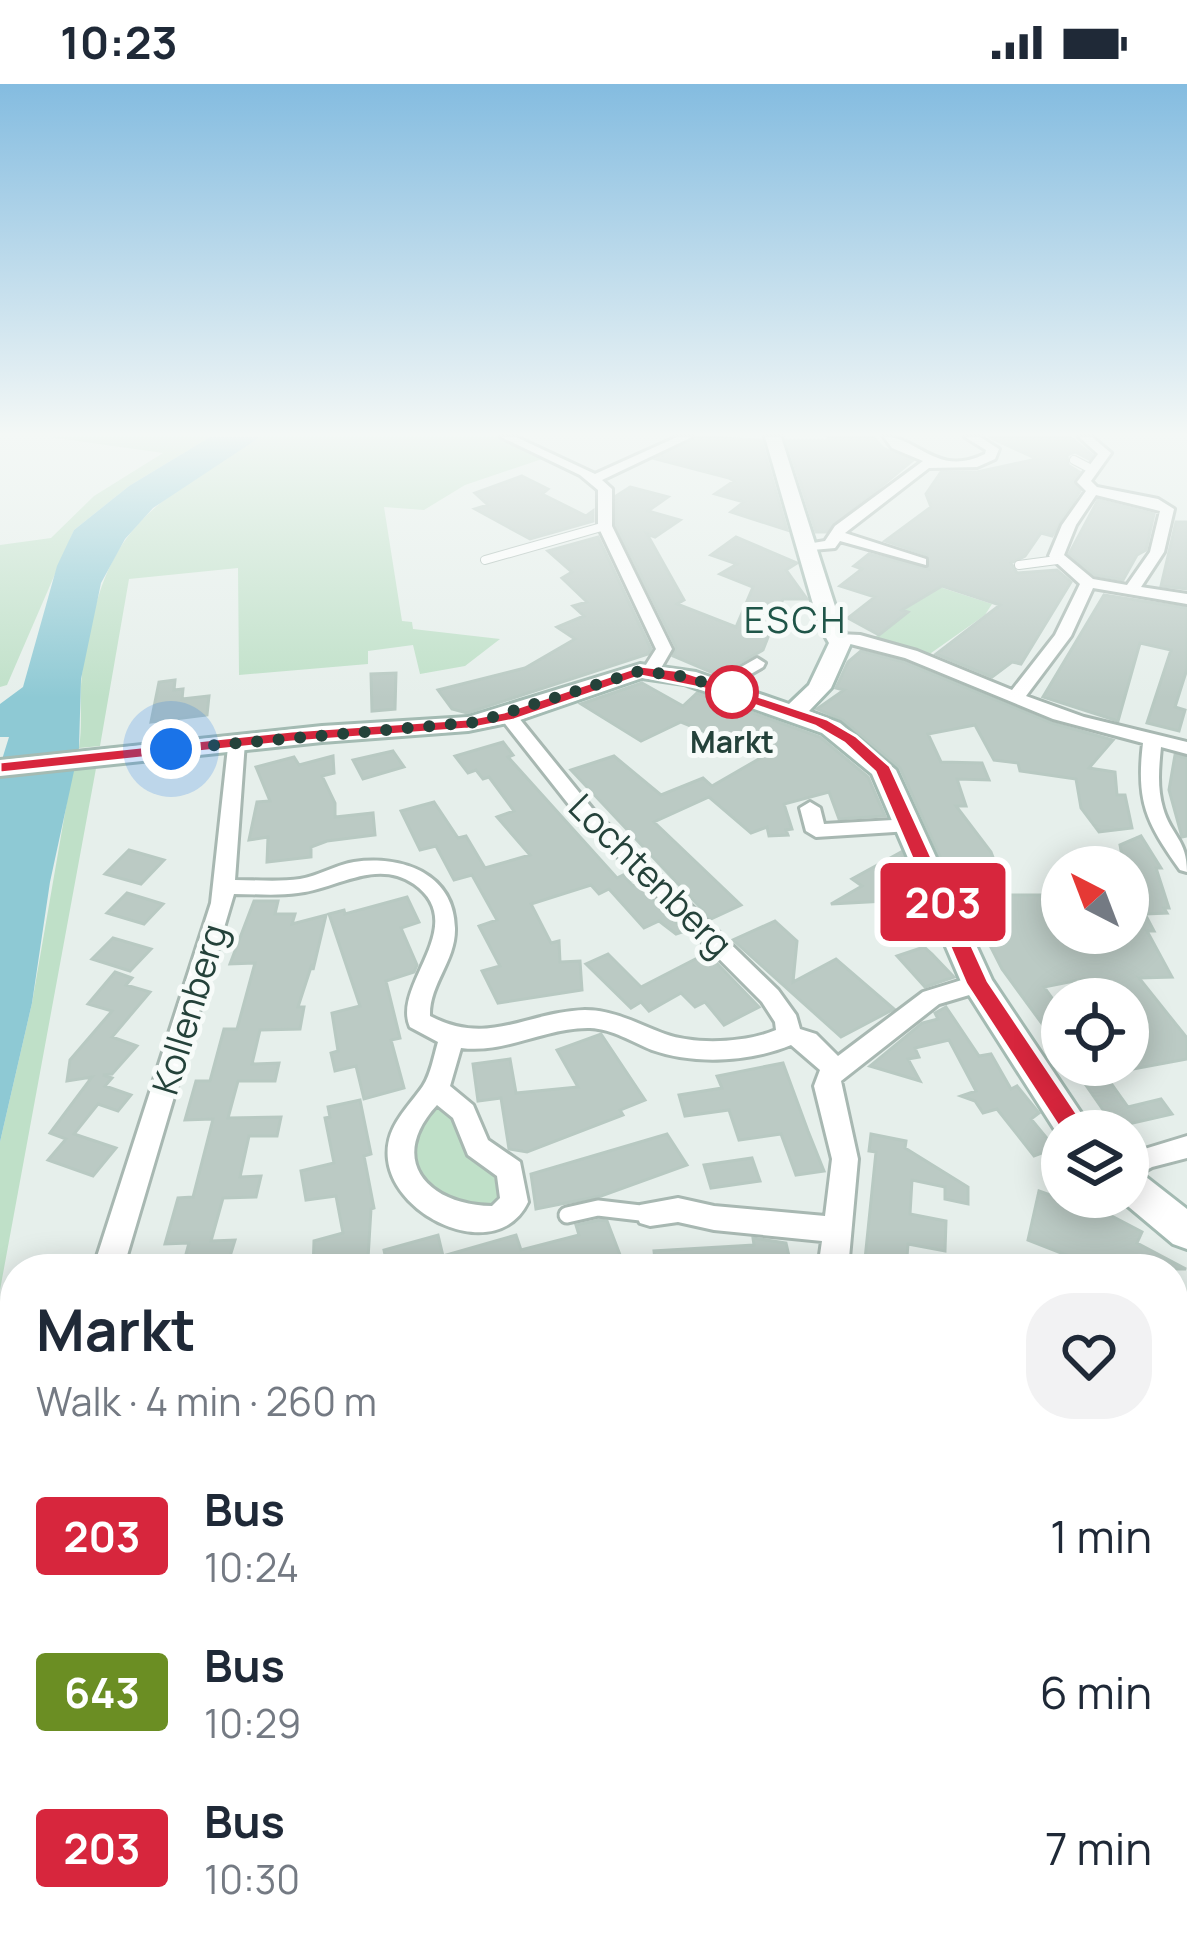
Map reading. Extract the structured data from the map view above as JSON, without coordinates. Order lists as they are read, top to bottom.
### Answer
{
  "streets": {
    "street": ["Lochtenberg", "Kollenberg"]
  },
  "districts": ["ESCH"],
  "places": ["Markt"],
  "lines": ["bus line 203"],
  "north": "top left",
  "page": {
    "status": "10:23",
    "on_map": "203",
    "heading": ["Markt", "Walk · 4 min · 260 m"],
    "list": [
      {
        "mark": "203",
        "name": "Bus",
        "note": "10:24",
        "value": "1 min"
      },
      {
        "mark": "643",
        "name": "Bus",
        "note": "10:29",
        "value": "6 min"
      },
      {
        "mark": "203",
        "name": "Bus",
        "note": "10:30",
        "value": "7 min"
      }
    ]
  }
}
